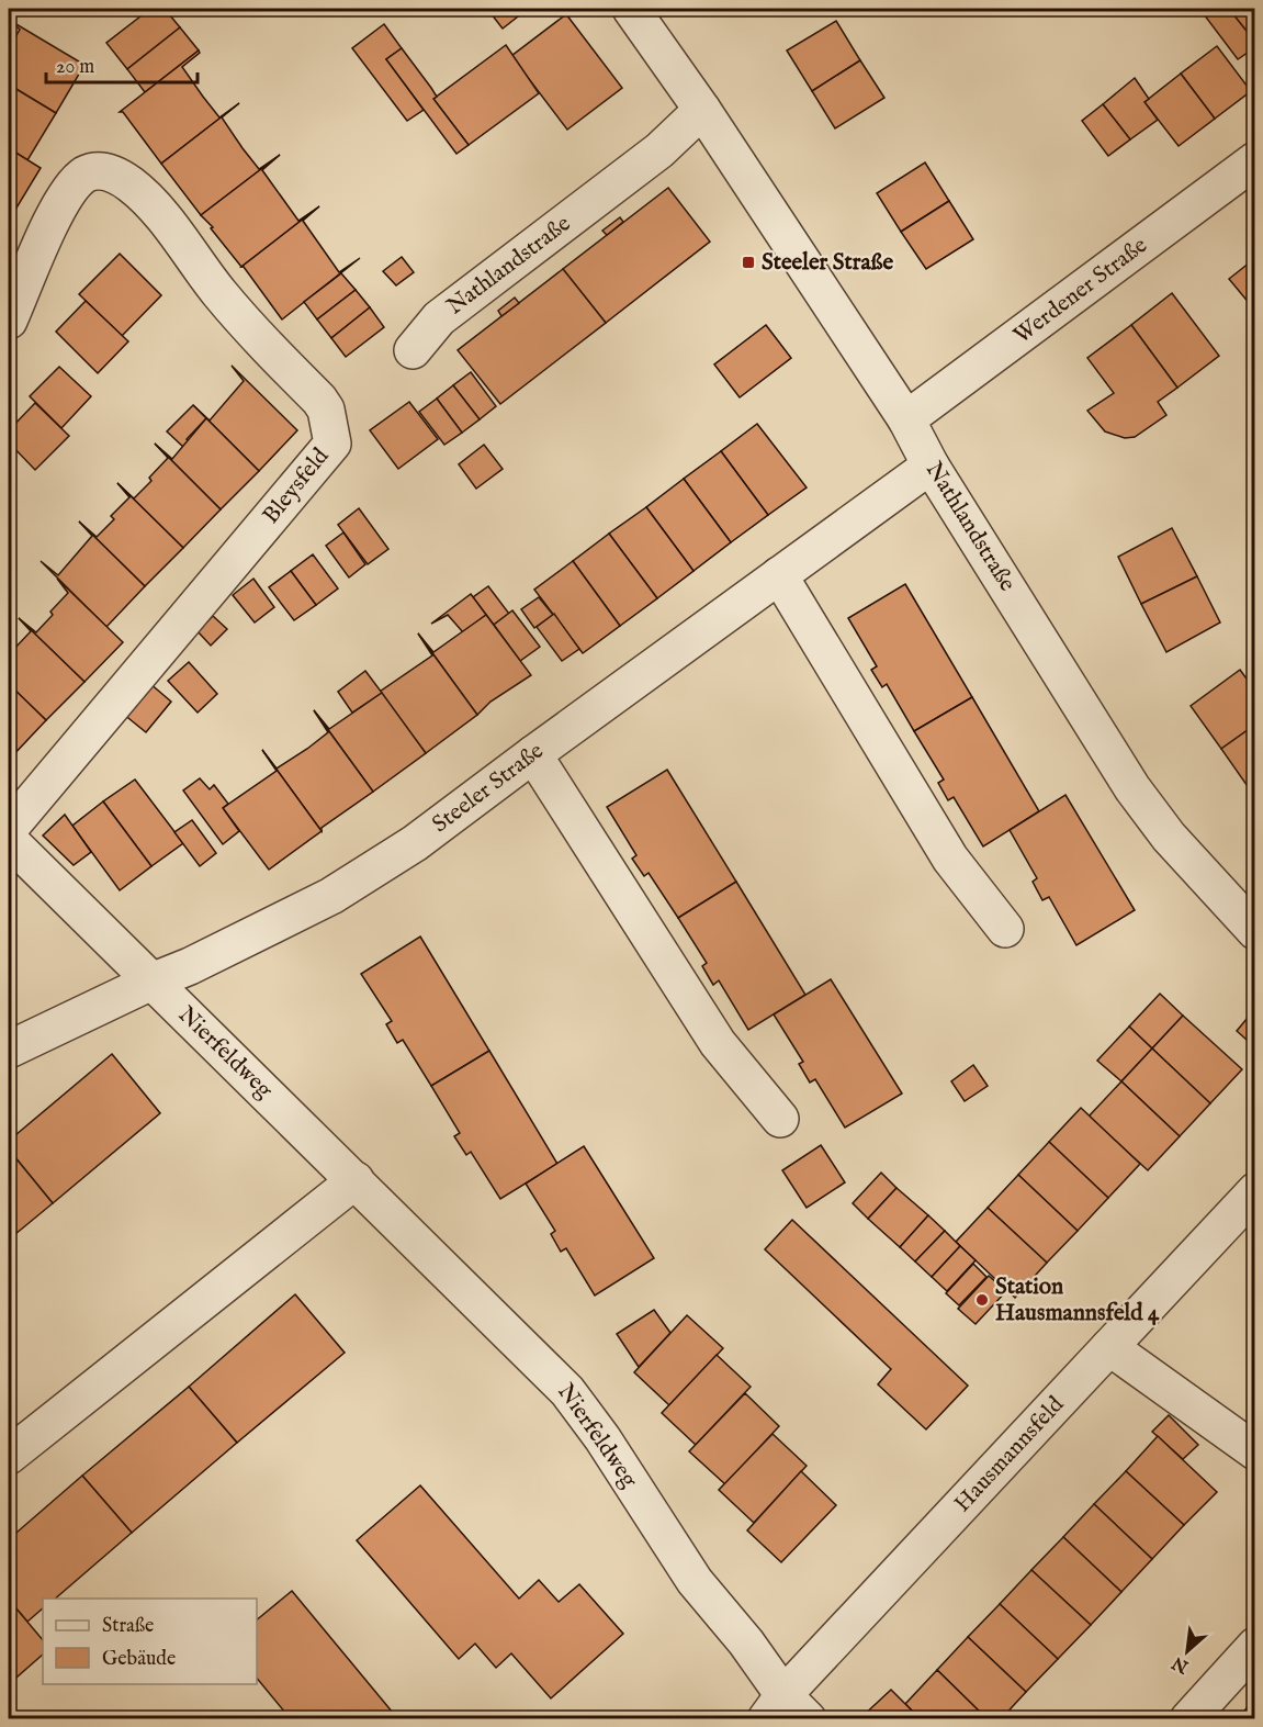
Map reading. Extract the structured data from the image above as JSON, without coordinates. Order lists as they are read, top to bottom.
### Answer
{
  "streets": {
    "street": [
      "Nathlandstraße",
      "Werdener Straße",
      "Bleysfeld",
      "Steeler Straße",
      "Nierfeldweg",
      "Hausmannsfeld"
    ]
  },
  "crossings": [
    ["Nathlandstraße", "Werdener Straße"],
    ["Nathlandstraße", "Steeler Straße"],
    ["Steeler Straße", "Nierfeldweg"],
    ["Nierfeldweg", "Hausmannsfeld"]
  ],
  "places": {
    "transit": ["Steeler Straße"],
    "other": ["Station Hausmannsfeld 4"]
  },
  "legend": ["Straße", "Gebäude"],
  "scale_bar": "20 m",
  "north": "bottom left"
}
